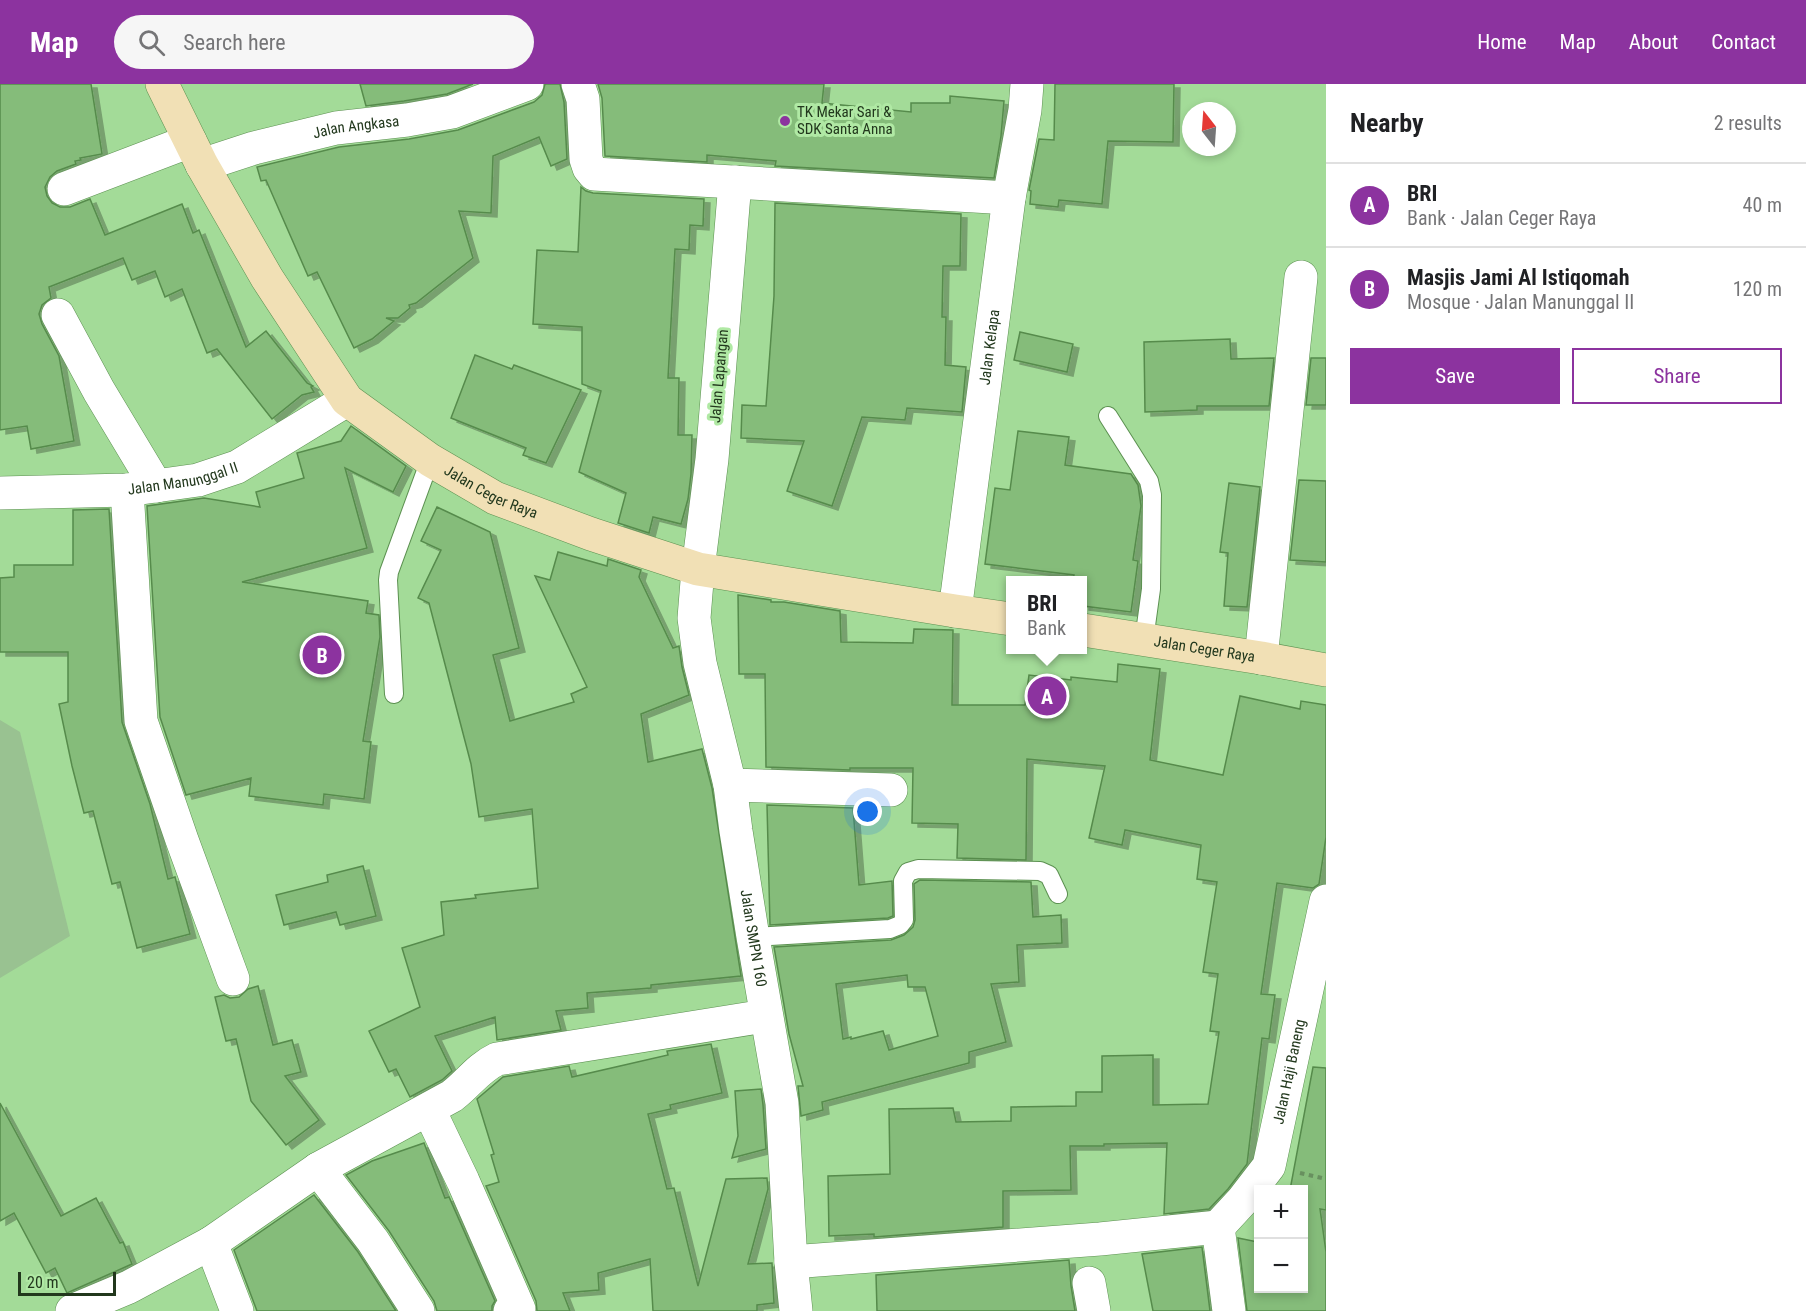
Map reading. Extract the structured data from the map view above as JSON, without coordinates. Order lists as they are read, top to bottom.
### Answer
{
  "streets": {
    "main road": ["Jalan Ceger Raya"],
    "street": [
      "Jalan Angkasa",
      "Jalan Kelapa",
      "Jalan Lapangan",
      "Jalan Manunggal II",
      "Jalan SMPN 160",
      "Jalan Haji Baneng"
    ]
  },
  "crossings": [
    ["Jalan Angkasa", "Jalan Ceger Raya"],
    ["Jalan Kelapa", "Jalan Ceger Raya"],
    ["Jalan Lapangan", "Jalan Ceger Raya"],
    ["Jalan Lapangan", "Jalan SMPN 160"],
    ["Jalan Manunggal II", "Jalan Ceger Raya"],
    ["Jalan Ceger Raya", "Jalan SMPN 160"]
  ],
  "places": ["TK Mekar Sari & SDK Santa Anna"],
  "scale_bar": "20 m",
  "north": "top",
  "page": {
    "header": "Map",
    "search": "Search here",
    "nav": [
      "Home",
      "Map",
      "About",
      "Contact"
    ],
    "heading": ["Nearby", "2 results"],
    "list": [
      {
        "mark": "A",
        "name": "BRI",
        "note": "Bank · Jalan Ceger Raya",
        "value": "40 m"
      },
      {
        "mark": "B",
        "name": "Masjis Jami Al Istiqomah",
        "note": "Mosque · Jalan Manunggal II",
        "value": "120 m"
      }
    ],
    "buttons": ["Save", "Share"],
    "popup": ["BRI", "Bank"],
    "pins": ["B", "A"],
    "map_buttons": ["+", "−"],
    "scale": "20 m"
  }
}
